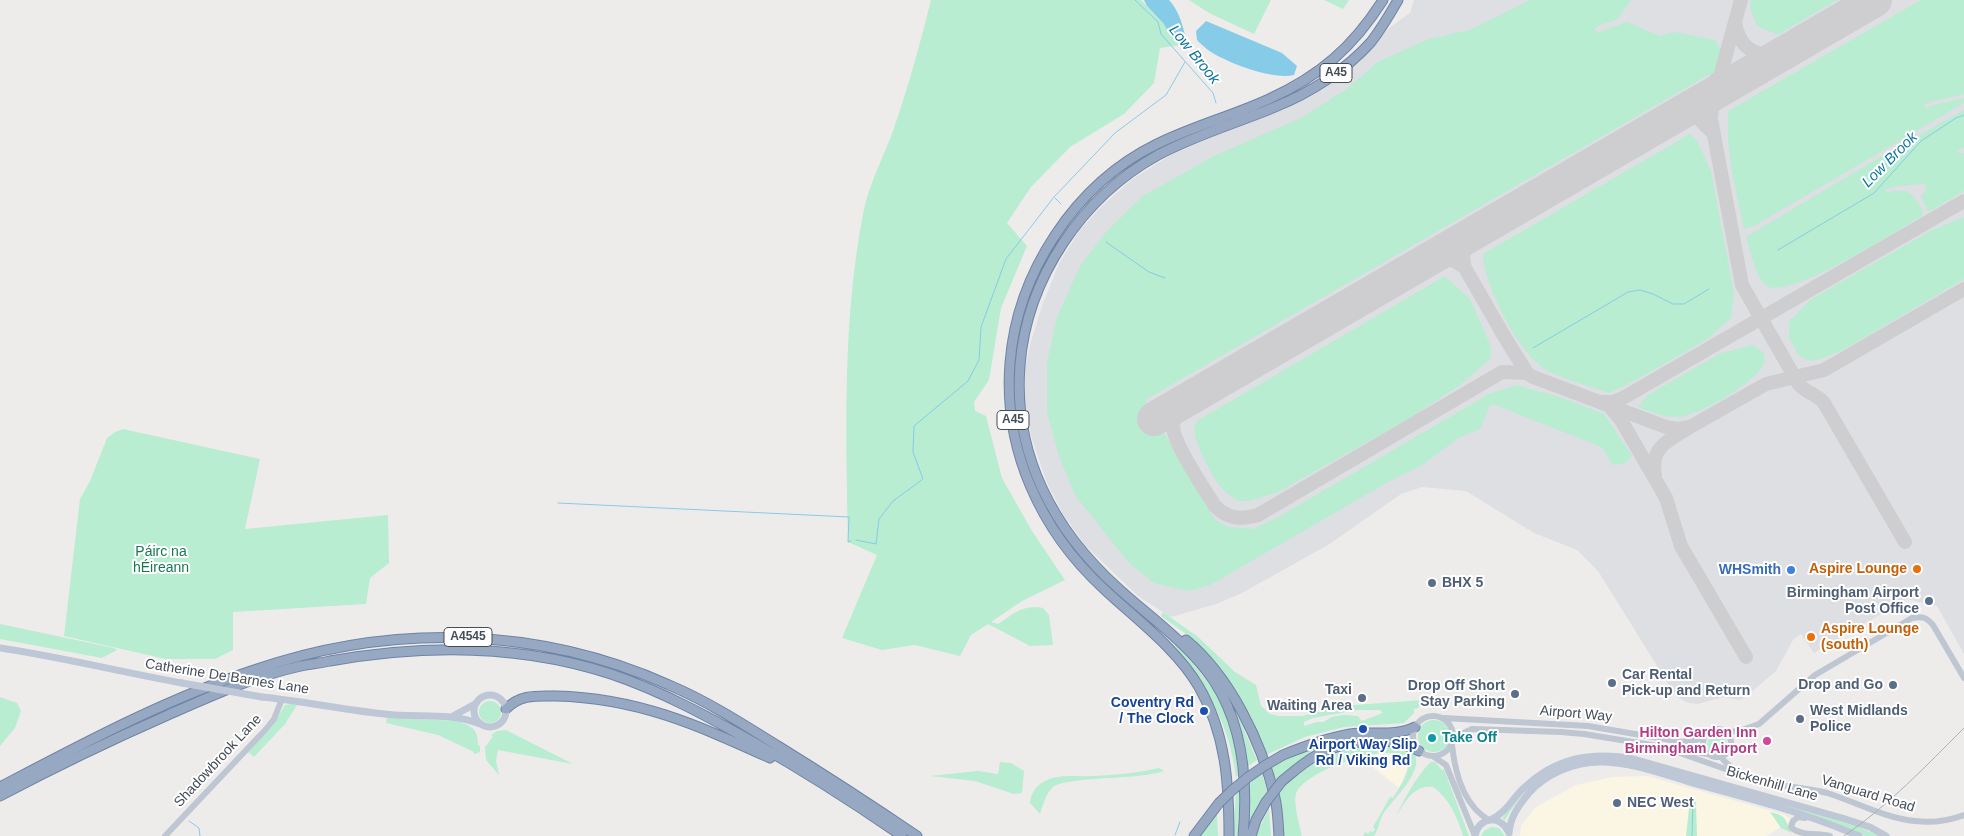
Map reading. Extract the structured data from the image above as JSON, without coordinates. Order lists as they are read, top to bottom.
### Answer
{
  "streets": {
    "highway": ["A45", "A4545"],
    "main road": ["Catherine De Barnes Lane", "Bickenhill Lane"],
    "street": ["Airport Way", "Shadowbrook Lane", "Vanguard Road"]
  },
  "crossings": [
    ["Catherine De Barnes Lane", "Shadowbrook Lane"],
    ["Airport Way", "Vanguard Road"]
  ],
  "water": ["Low Brook"],
  "parks": ["Páirc na hÉireann"],
  "places": [
    "Aspire Lounge",
    "WHSmith",
    "BHX 5",
    "Birmingham Airport Post Office",
    "Aspire Lounge (south)",
    "Car Rental Pick-up and Return",
    "Drop and Go",
    "Drop Off Short Stay Parking",
    "Taxi Waiting Area",
    "Coventry Rd / The Clock",
    "West Midlands Police",
    "Airport Way Slip Rd / Viking Rd",
    "Take Off",
    "Hilton Garden Inn Birmingham Airport",
    "NEC West"
  ]
}
